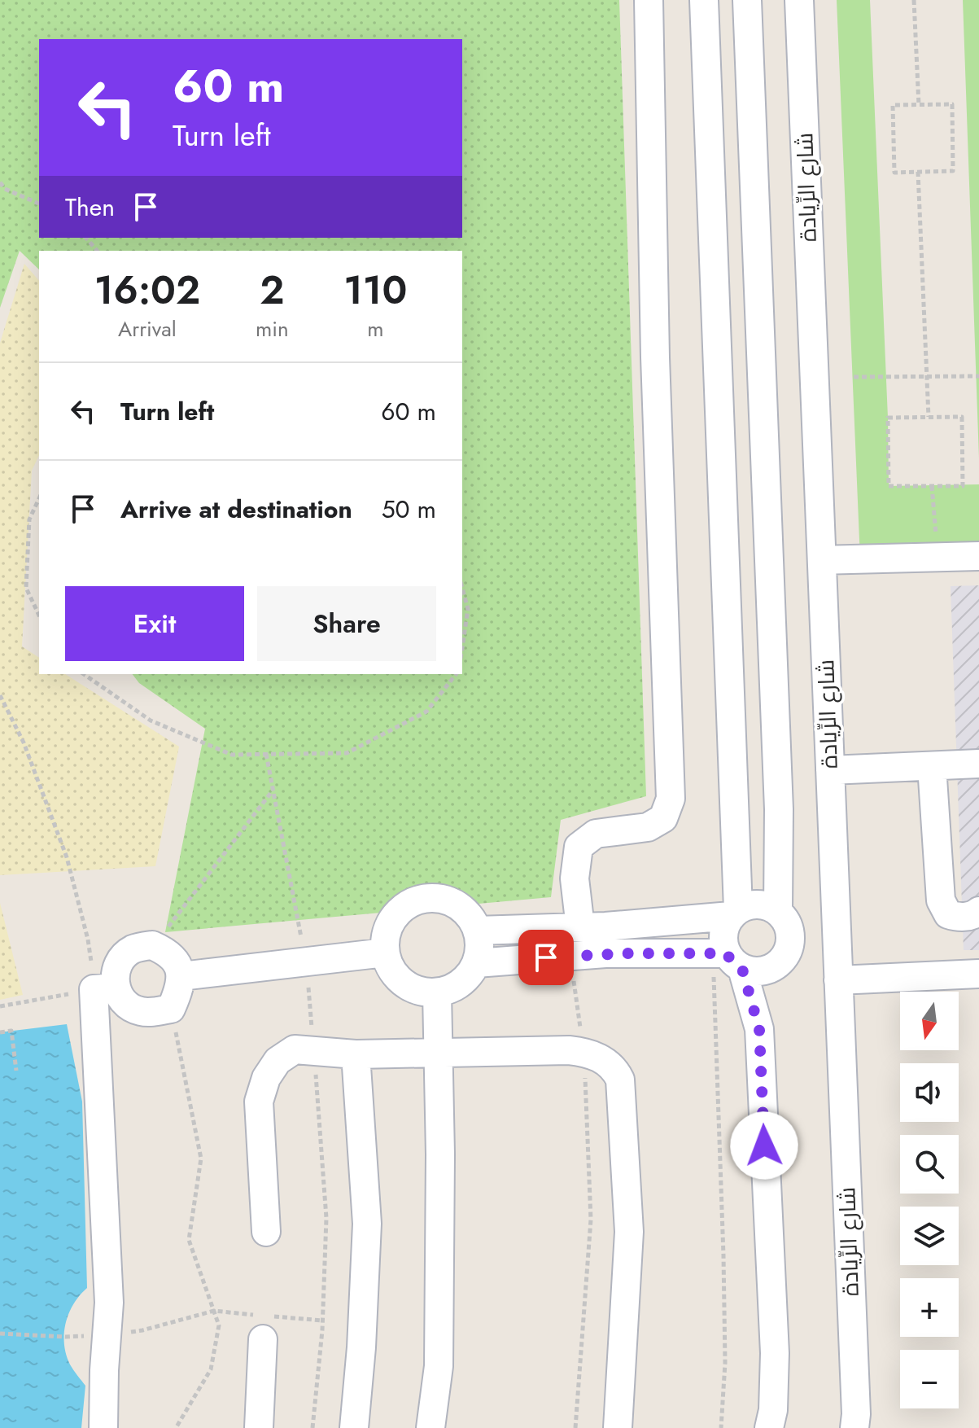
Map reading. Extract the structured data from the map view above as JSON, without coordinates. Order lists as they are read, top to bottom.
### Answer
{
  "streets": {
    "street": ["شارع الرِّيادة"]
  },
  "north": "bottom",
  "page": {
    "turn": ["60 m", "Turn left"],
    "then": "Then",
    "eta": [
      "16:02",
      "Arrival",
      "2",
      "min",
      "110",
      "m"
    ],
    "list": [
      {
        "name": "Turn left",
        "value": "60 m"
      },
      {
        "name": "Arrive at destination",
        "value": "50 m"
      }
    ],
    "buttons": ["Exit", "Share"],
    "map_buttons": ["+", "−"]
  }
}
